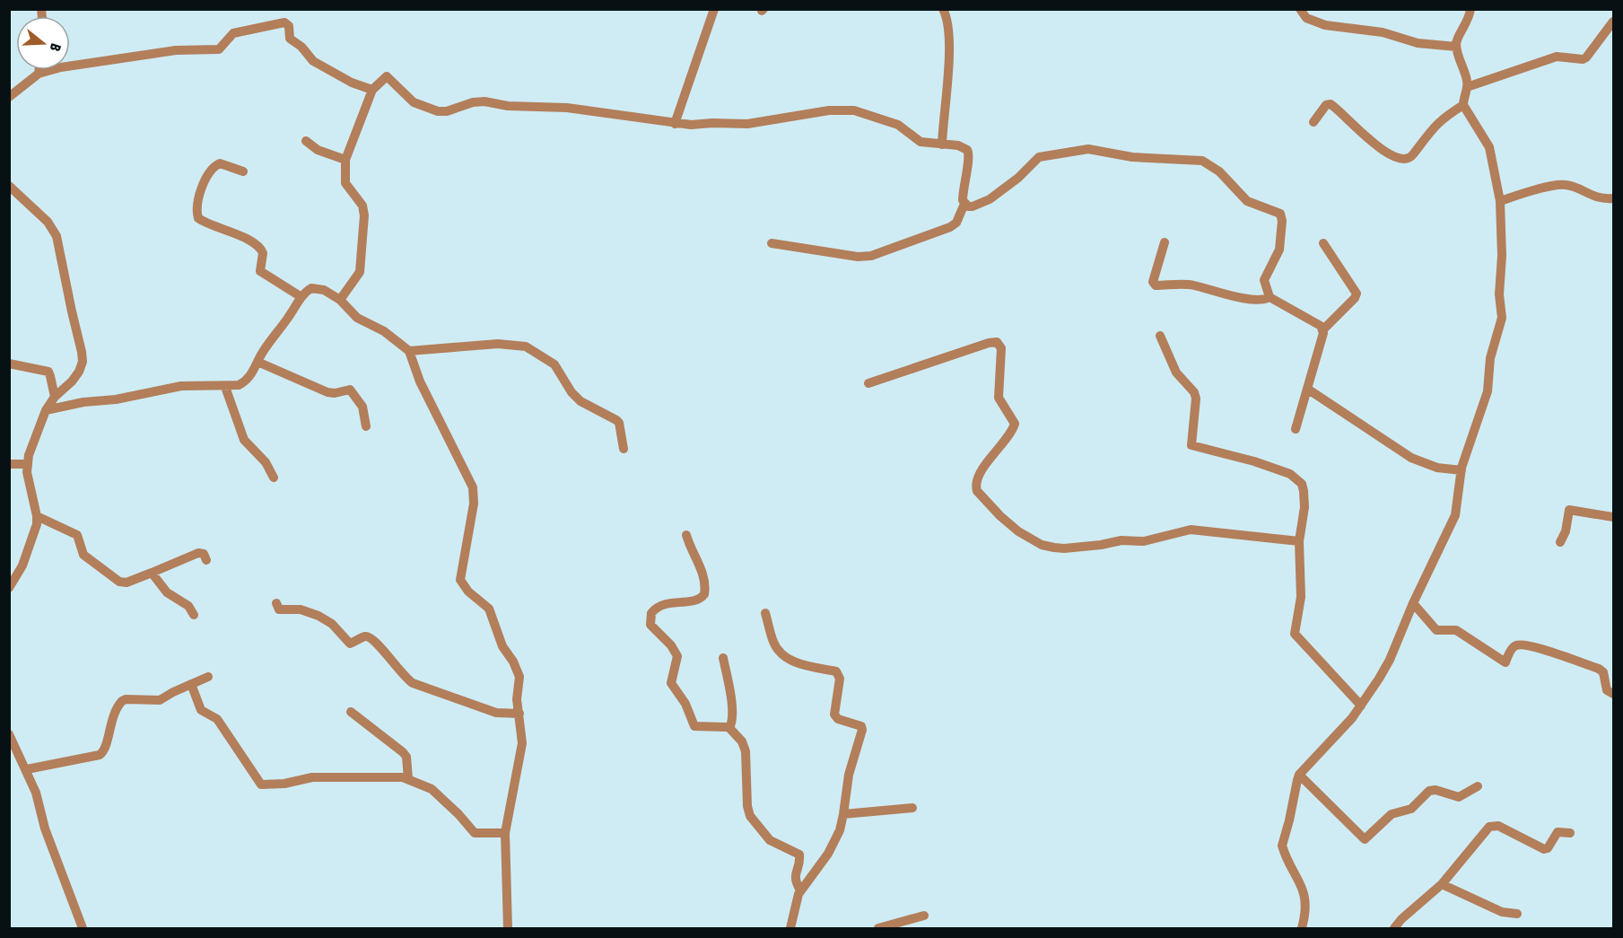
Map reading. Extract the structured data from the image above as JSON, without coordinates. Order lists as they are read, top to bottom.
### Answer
{
  "north": "right"
}
